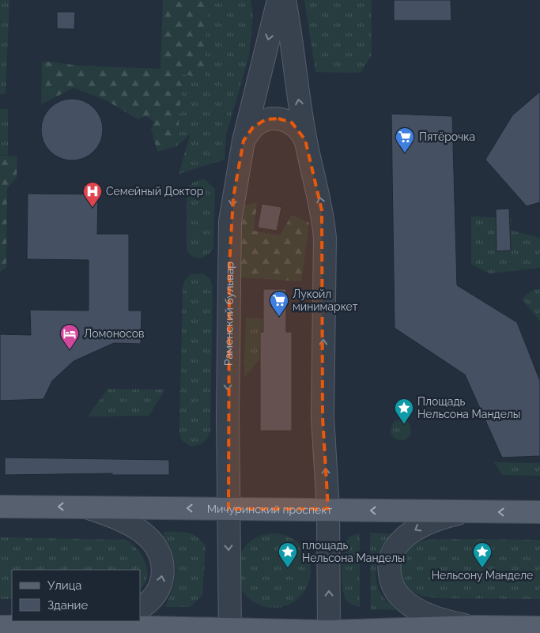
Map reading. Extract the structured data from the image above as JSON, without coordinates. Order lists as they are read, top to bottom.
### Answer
{
  "streets": {
    "main road": ["Мичуринский проспект"],
    "street": ["Раменский бульвар"]
  },
  "crossings": [
    ["Раменский бульвар", "Мичуринский проспект"]
  ],
  "places": {
    "supermarket": ["Пятёрочка", "Лукойл минимаркет"],
    "hospital": ["Семейный Доктор"],
    "hotel": ["Ломоносов"],
    "place": ["Площадь Нельсона Манделы", "площадь Нельсона Манделы", "Нельсону Манделе"]
  },
  "legend": ["Улица", "Здание"]
}
